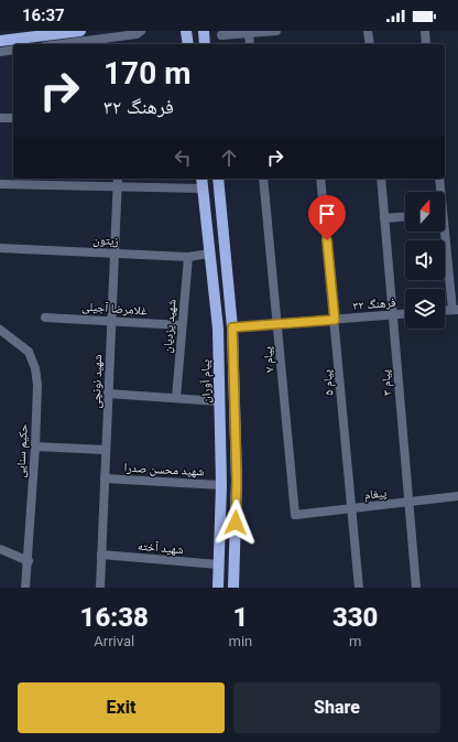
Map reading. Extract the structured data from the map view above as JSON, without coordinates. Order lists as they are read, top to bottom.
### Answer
{
  "streets": {
    "main road": ["پیام آوران"],
    "street": [
      "زیتون",
      "فرهنگ ۳۲",
      "غلامرضا آجیلی",
      "شهید یزدیان",
      "پیام ۷",
      "شهید نونچی",
      "پیام ۵",
      "پیام ۳",
      "حکیم سنایی",
      "شهید محسن صدرا",
      "پیغام",
      "شهید آخته"
    ]
  },
  "crossings": [
    ["زیتون", "شهید یزدیان"],
    ["زیتون", "شهید نونچی"],
    ["زیتون", "پیام آوران"],
    ["فرهنگ ۳۲", "پیام ۷"],
    ["فرهنگ ۳۲", "پیام ۵"],
    ["فرهنگ ۳۲", "پیام ۳"],
    ["غلامرضا آجیلی", "شهید یزدیان"],
    ["غلامرضا آجیلی", "شهید نونچی"],
    ["پیام ۷", "پیغام"],
    ["شهید نونچی", "شهید محسن صدرا"],
    ["شهید نونچی", "شهید آخته"],
    ["پیام آوران", "شهید محسن صدرا"],
    ["پیام آوران", "شهید آخته"],
    ["پیام ۵", "پیغام"],
    ["پیام ۳", "پیغام"]
  ],
  "north": "top",
  "page": {
    "status": "16:37",
    "turn": ["170 m", "فرهنگ ۳۲"],
    "eta": [
      "16:38",
      "Arrival",
      "1",
      "min",
      "330",
      "m"
    ],
    "buttons": ["Exit", "Share"]
  }
}
